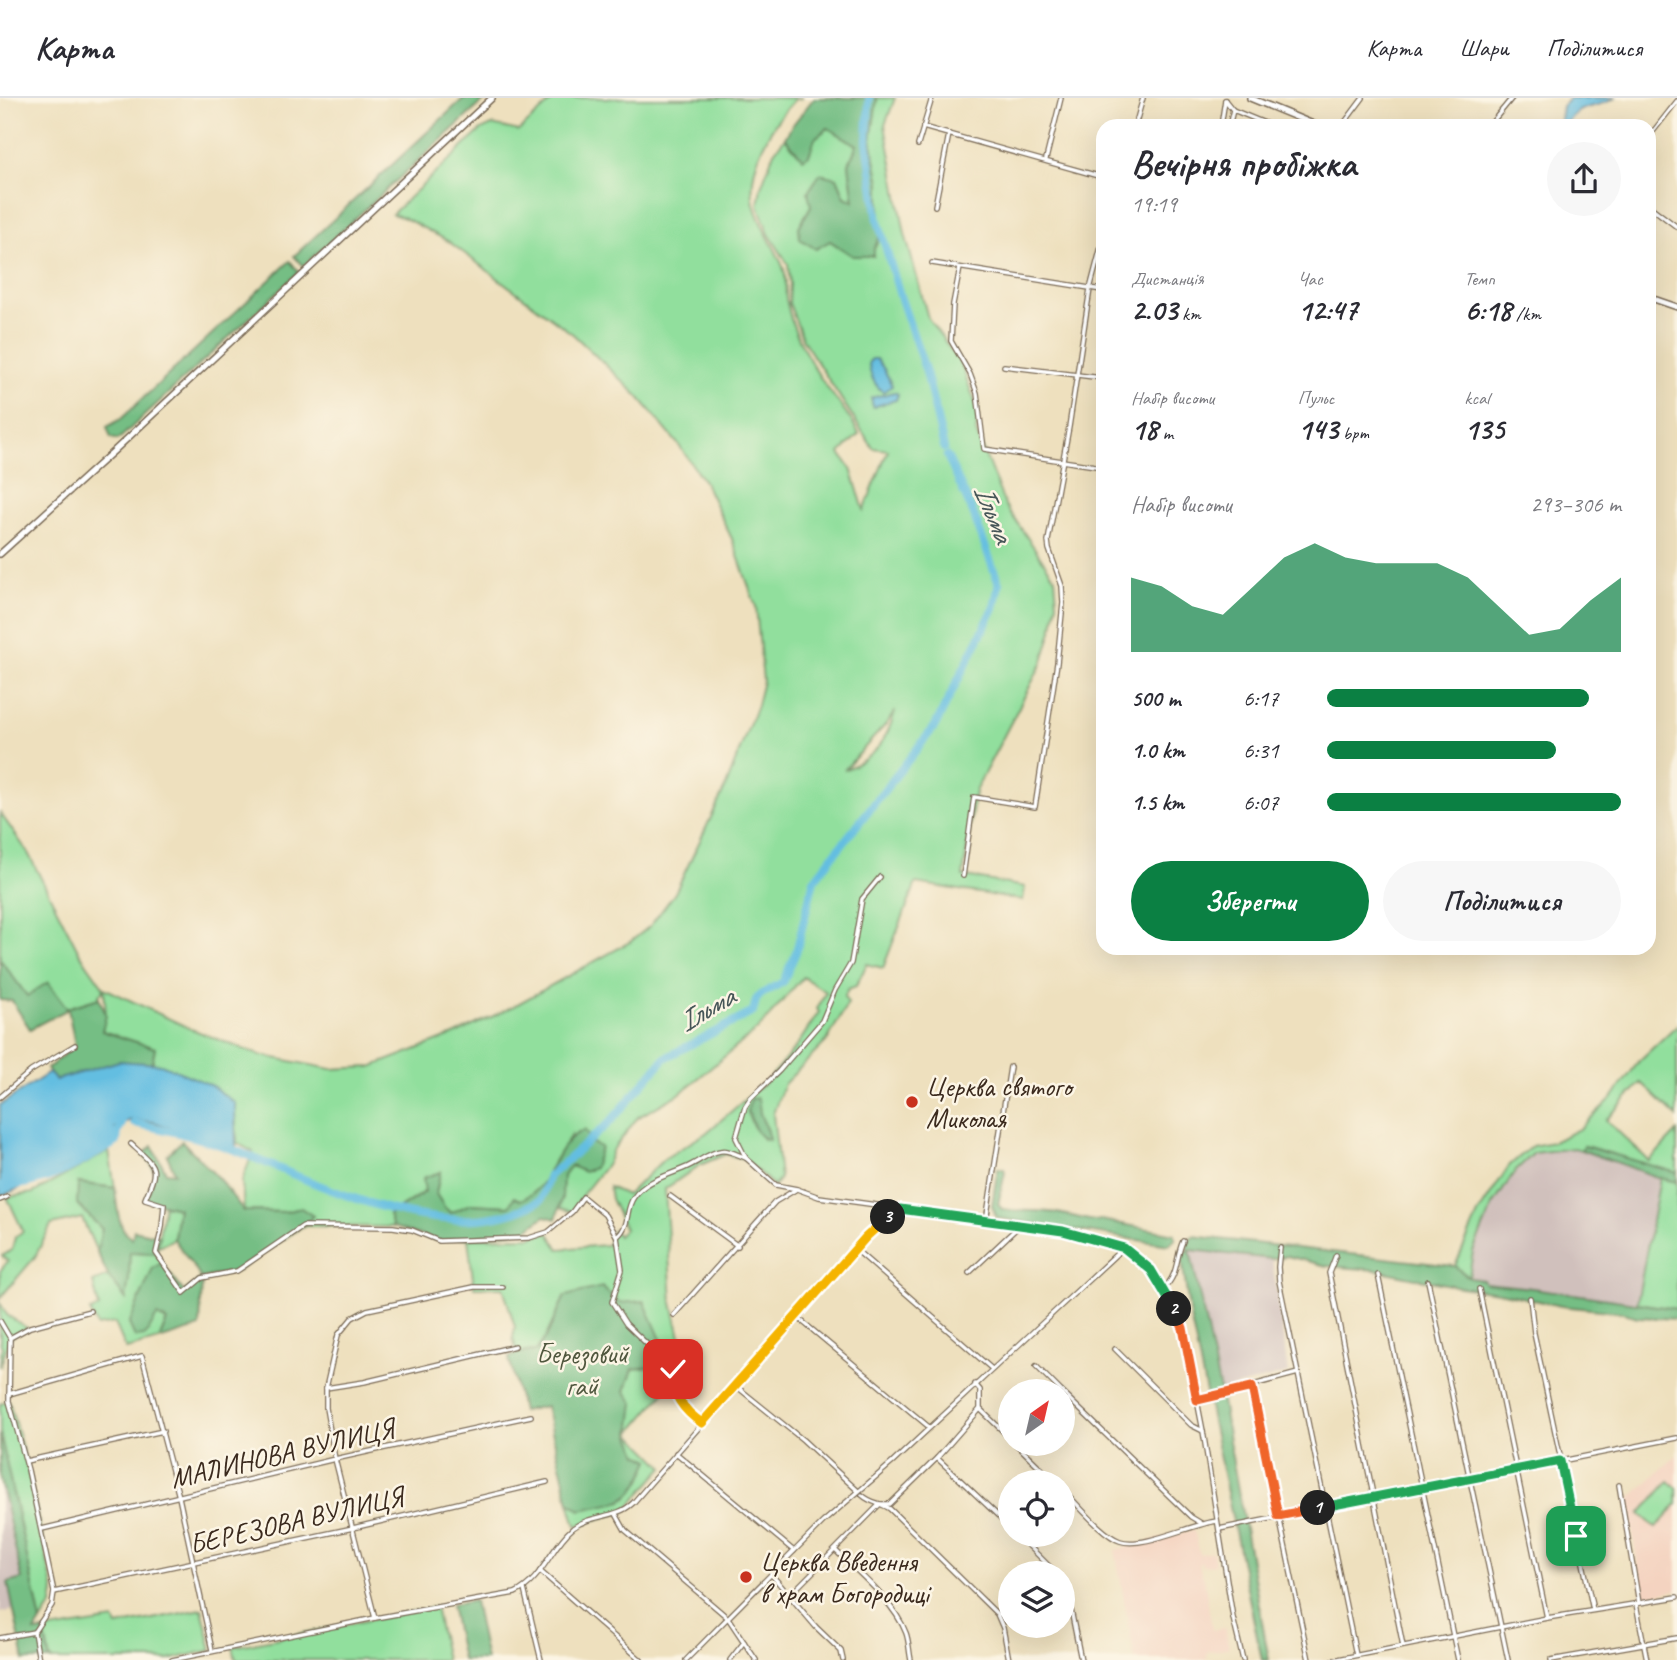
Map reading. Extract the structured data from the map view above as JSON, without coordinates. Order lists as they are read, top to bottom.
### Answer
{
  "streets": {
    "street": ["МАЛИНОВА ВУЛИЦЯ", "БЕРЕЗОВА ВУЛИЦЯ"]
  },
  "water": ["Ільма"],
  "parks": ["Березовий гай"],
  "places": ["Церква святого Миколая", "Церква Введення в храм Богородиці"],
  "north": "top right",
  "page": {
    "header": "Карта",
    "nav": ["Карта", "Шари", "Поділитися"],
    "heading": ["Вечірня пробіжка", "19:19"],
    "stats": [
      ["Дистанція", "2.03 km"],
      ["Час", "12:47"],
      ["Темп", "6:18 /km"],
      ["Набір висоти", "18 m"],
      ["Пульс", "143 bpm"],
      ["kcal", "135"]
    ],
    "chart": ["Набір висоти", "293–306 m"],
    "list": [
      {
        "name": "500 m",
        "note": "6:17"
      },
      {
        "name": "1.0 km",
        "note": "6:31"
      },
      {
        "name": "1.5 km",
        "note": "6:07"
      }
    ],
    "buttons": ["Зберегти", "Поділитися"],
    "pins": ["3", "2", "1"]
  }
}
